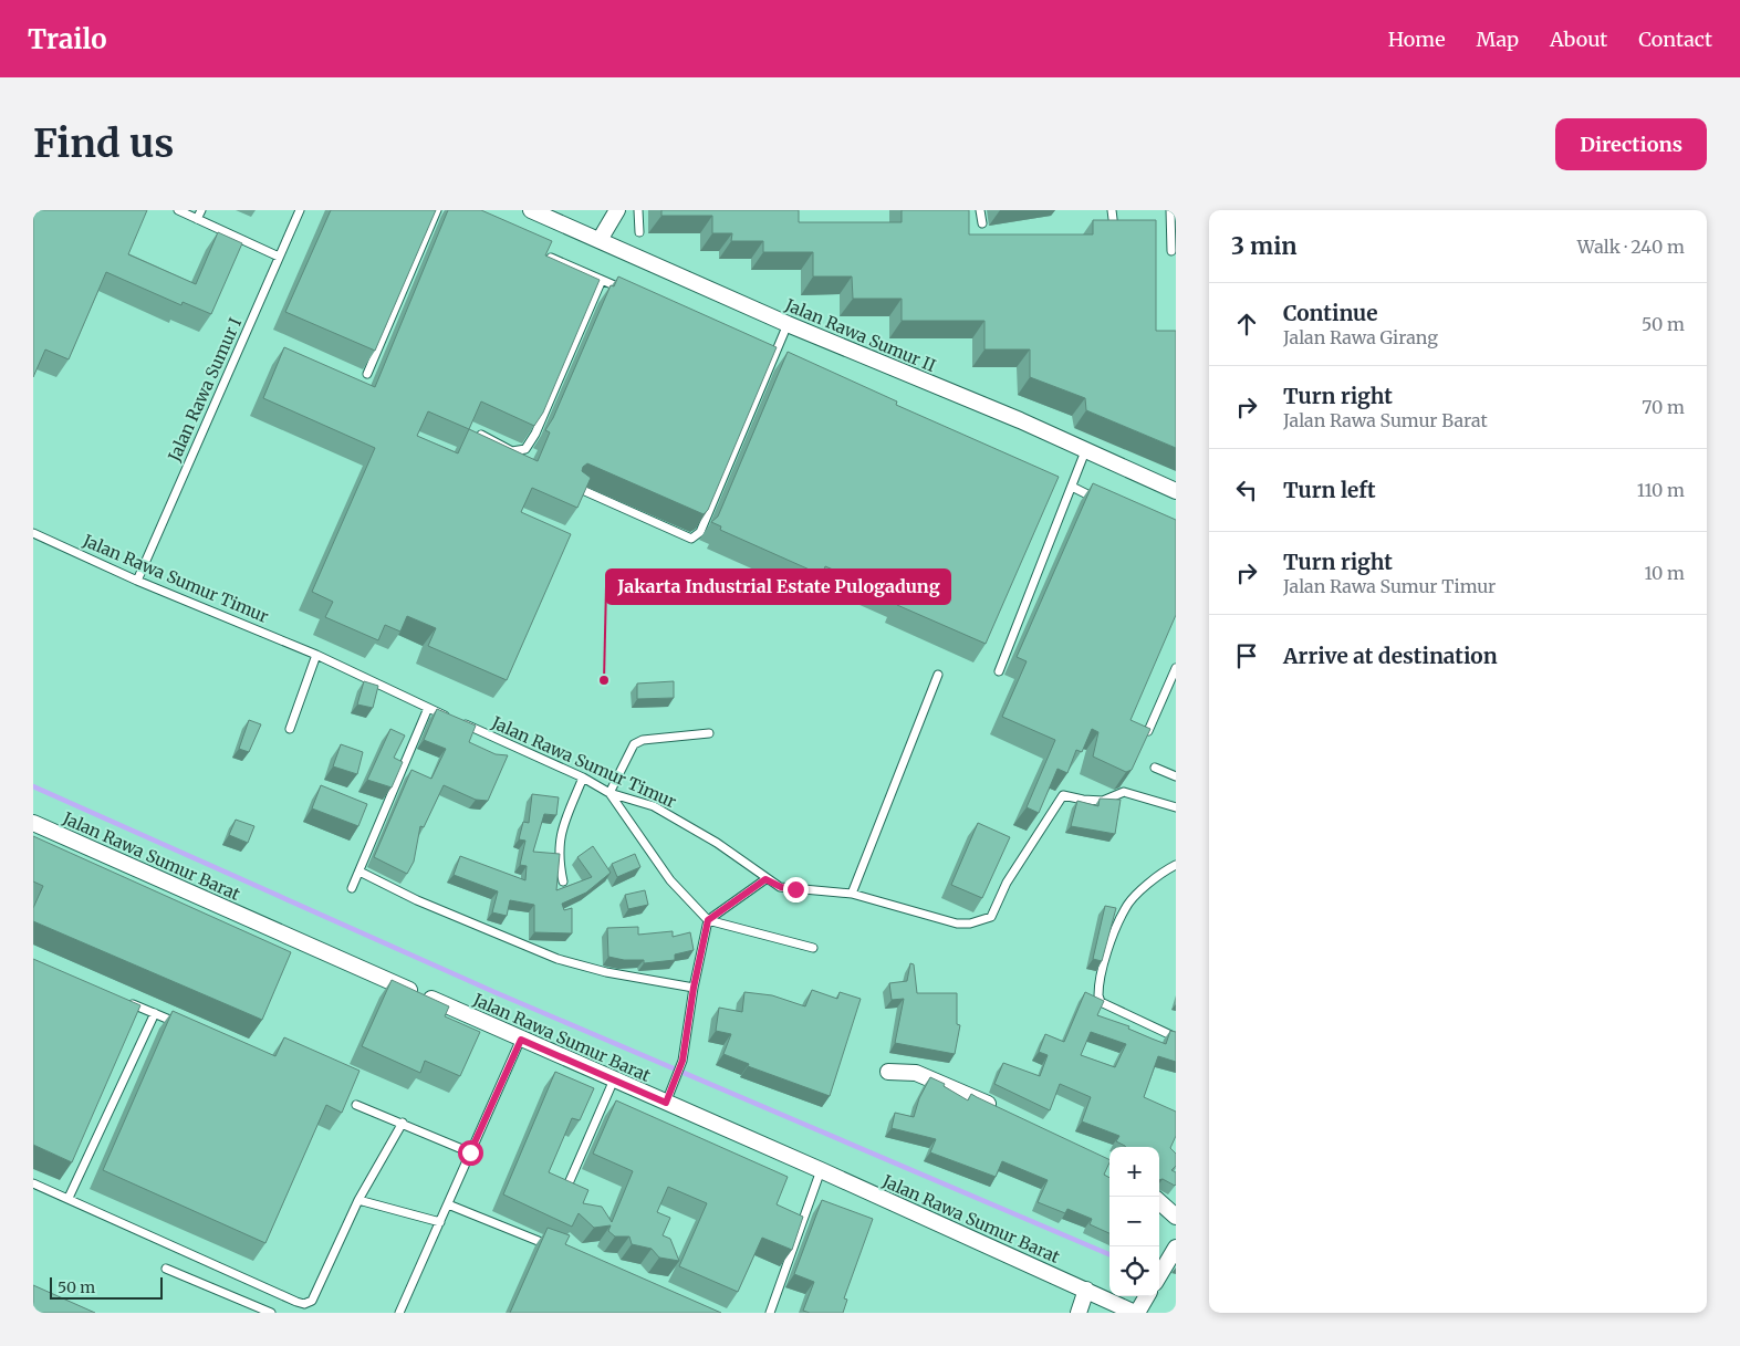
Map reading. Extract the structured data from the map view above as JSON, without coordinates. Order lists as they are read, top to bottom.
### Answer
{
  "streets": {
    "street": ["Jalan Rawa Sumur II", "Jalan Rawa Sumur Barat"],
    "lane": ["Jalan Rawa Sumur I", "Jalan Rawa Sumur Timur"]
  },
  "crossings": [
    ["Jalan Rawa Sumur I", "Jalan Rawa Sumur Timur"]
  ],
  "places": ["Jakarta Industrial Estate Pulogadung"],
  "scale_bar": "50 m",
  "page": {
    "header": "Trailo",
    "nav": [
      "Home",
      "Map",
      "About",
      "Contact"
    ],
    "buttons": "Directions",
    "title": "Find us",
    "heading": ["3 min", "Walk · 240 m"],
    "list": [
      ["Continue", "Jalan Rawa Girang", "50 m"],
      ["Turn right", "Jalan Rawa Sumur Barat", "70 m"],
      ["Turn left", "110 m"],
      ["Turn right", "Jalan Rawa Sumur Timur", "10 m"],
      "Arrive at destination"
    ],
    "map_buttons": ["+", "−"],
    "scale": "50 m"
  }
}
